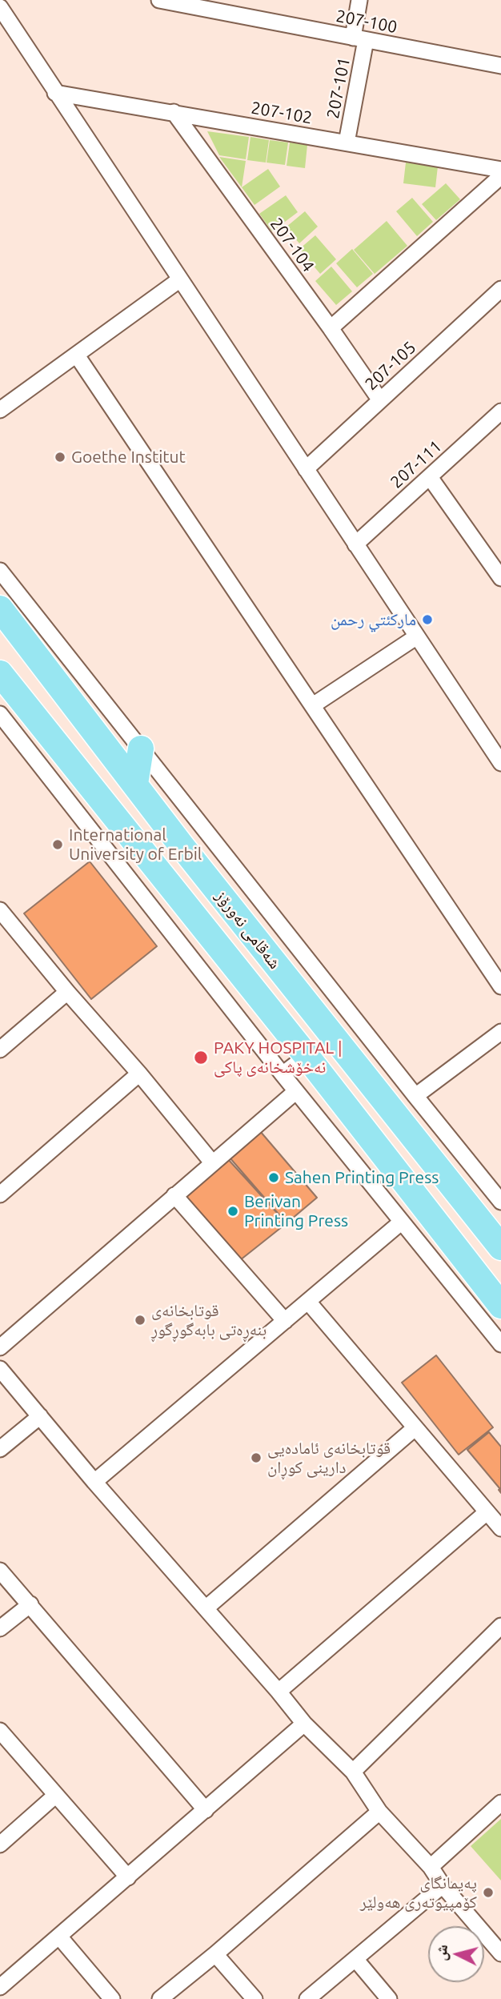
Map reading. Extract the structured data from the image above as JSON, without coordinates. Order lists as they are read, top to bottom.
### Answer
{
  "streets": {
    "main road": ["شەقامی نەورۆز"],
    "street": [
      "207-100",
      "207-101",
      "207-102",
      "207-104",
      "207-105",
      "207-111"
    ]
  },
  "crossings": [
    ["207-100", "207-101"],
    ["207-101", "207-102"],
    ["207-102", "207-104"],
    ["207-104", "207-105"]
  ],
  "places": [
    "Goethe Institut",
    "ماركئتي رحمن",
    "International University of Erbil",
    "PAKY HOSPITAL | نەخۆشخانەی پاکی",
    "Sahen Printing Press",
    "Berivan Printing Press",
    "قوتابخانەی بنەڕەتی بابەگوڕگوڕ",
    "قوتابخانەی ئامادەیی دارینی کوڕان",
    "پەیمانگای کۆمپیوتەری هەولێر"
  ],
  "north": "left"
}
